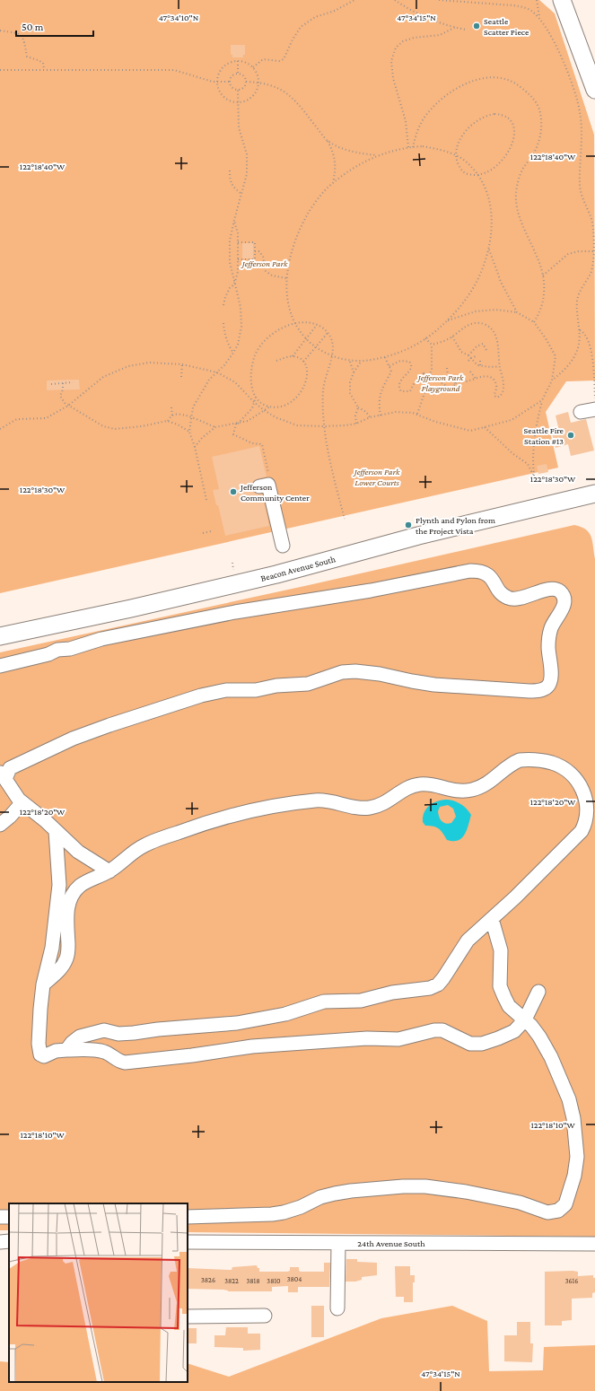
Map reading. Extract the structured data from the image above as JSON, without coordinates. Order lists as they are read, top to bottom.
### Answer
{
  "streets": {
    "main road": ["Beacon Avenue South"],
    "street": ["24th Avenue South"]
  },
  "parks": ["Jefferson Park", "Jefferson Park Playground", "Jefferson Park Lower Courts"],
  "places": [
    "Seattle Scatter Piece",
    "Seattle Fire Station #13",
    "Jefferson Community Center",
    "Plynth and Pylon from the Project Vista"
  ],
  "house_numbers": [
    "3804",
    "3826",
    "3822",
    "3818",
    "3810",
    "3616"
  ],
  "scale_bar": "50 m",
  "coordinates": [
    "47°34'10\"N",
    "47°34'15\"N",
    "122°18'40\"W",
    "122°18'30\"W",
    "122°18'20\"W",
    "122°18'10\"W"
  ]
}
